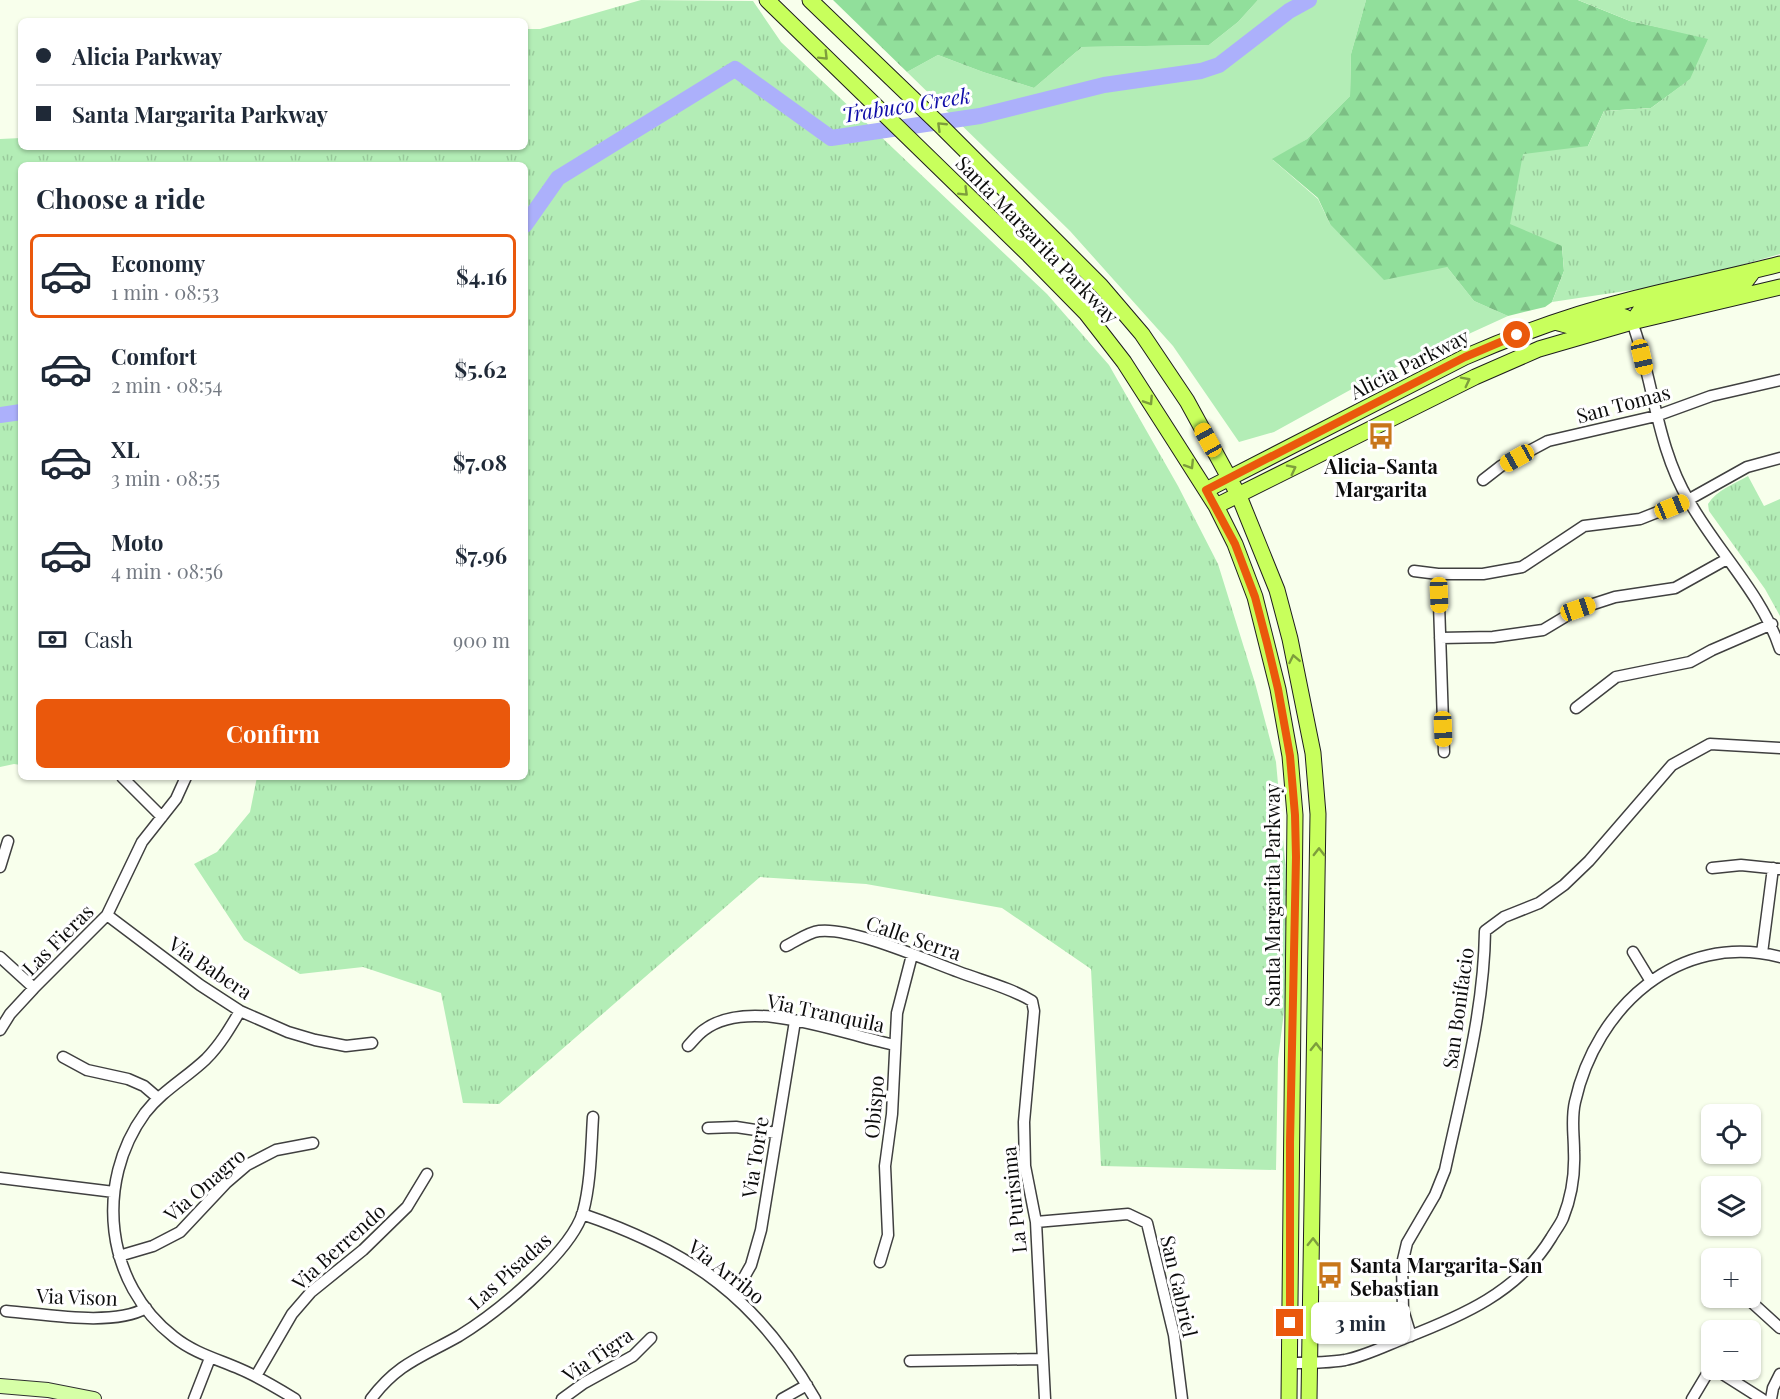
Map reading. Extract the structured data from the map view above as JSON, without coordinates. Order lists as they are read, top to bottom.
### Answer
{
  "streets": {
    "main road": ["Santa Margarita Parkway", "Alicia Parkway"],
    "street": [
      "San Tomas",
      "Calle Serra",
      "Las Fieras",
      "Via Babera",
      "San Bonifacio",
      "Via Tranquila",
      "Obispo",
      "Via Torre",
      "Via Onagro",
      "La Purisima",
      "Via Berrendo",
      "Las Pisadas",
      "Via Arribo",
      "San Gabriel",
      "Via Vison",
      "Via Tigra"
    ]
  },
  "crossings": [
    ["Santa Margarita Parkway", "Alicia Parkway"],
    ["Calle Serra", "Obispo"],
    ["Calle Serra", "La Purisima"],
    ["Las Fieras", "Via Babera"],
    ["Via Tranquila", "Obispo"],
    ["Via Tranquila", "Via Torre"],
    ["Via Torre", "Via Arribo"],
    ["La Purisima", "San Gabriel"],
    ["Las Pisadas", "Via Arribo"]
  ],
  "water": ["Trabuco Creek"],
  "places": {
    "bus stop": ["Alicia-Santa Margarita", "Santa Margarita-San Sebastian"]
  },
  "page": {
    "banner": ["Alicia Parkway", "Santa Margarita Parkway"],
    "heading": "Choose a ride",
    "list": [
      {
        "name": "Economy",
        "note": "1 min · 08:53",
        "value": "$4.16"
      },
      {
        "name": "Comfort",
        "note": "2 min · 08:54",
        "value": "$5.62"
      },
      {
        "name": "XL",
        "note": "3 min · 08:55",
        "value": "$7.08"
      },
      {
        "name": "Moto",
        "note": "4 min · 08:56",
        "value": "$7.96"
      }
    ],
    "pay": ["Cash", "900 m"],
    "buttons": "Confirm",
    "map_buttons": ["+", "−"],
    "bubble": "3 min"
  }
}
